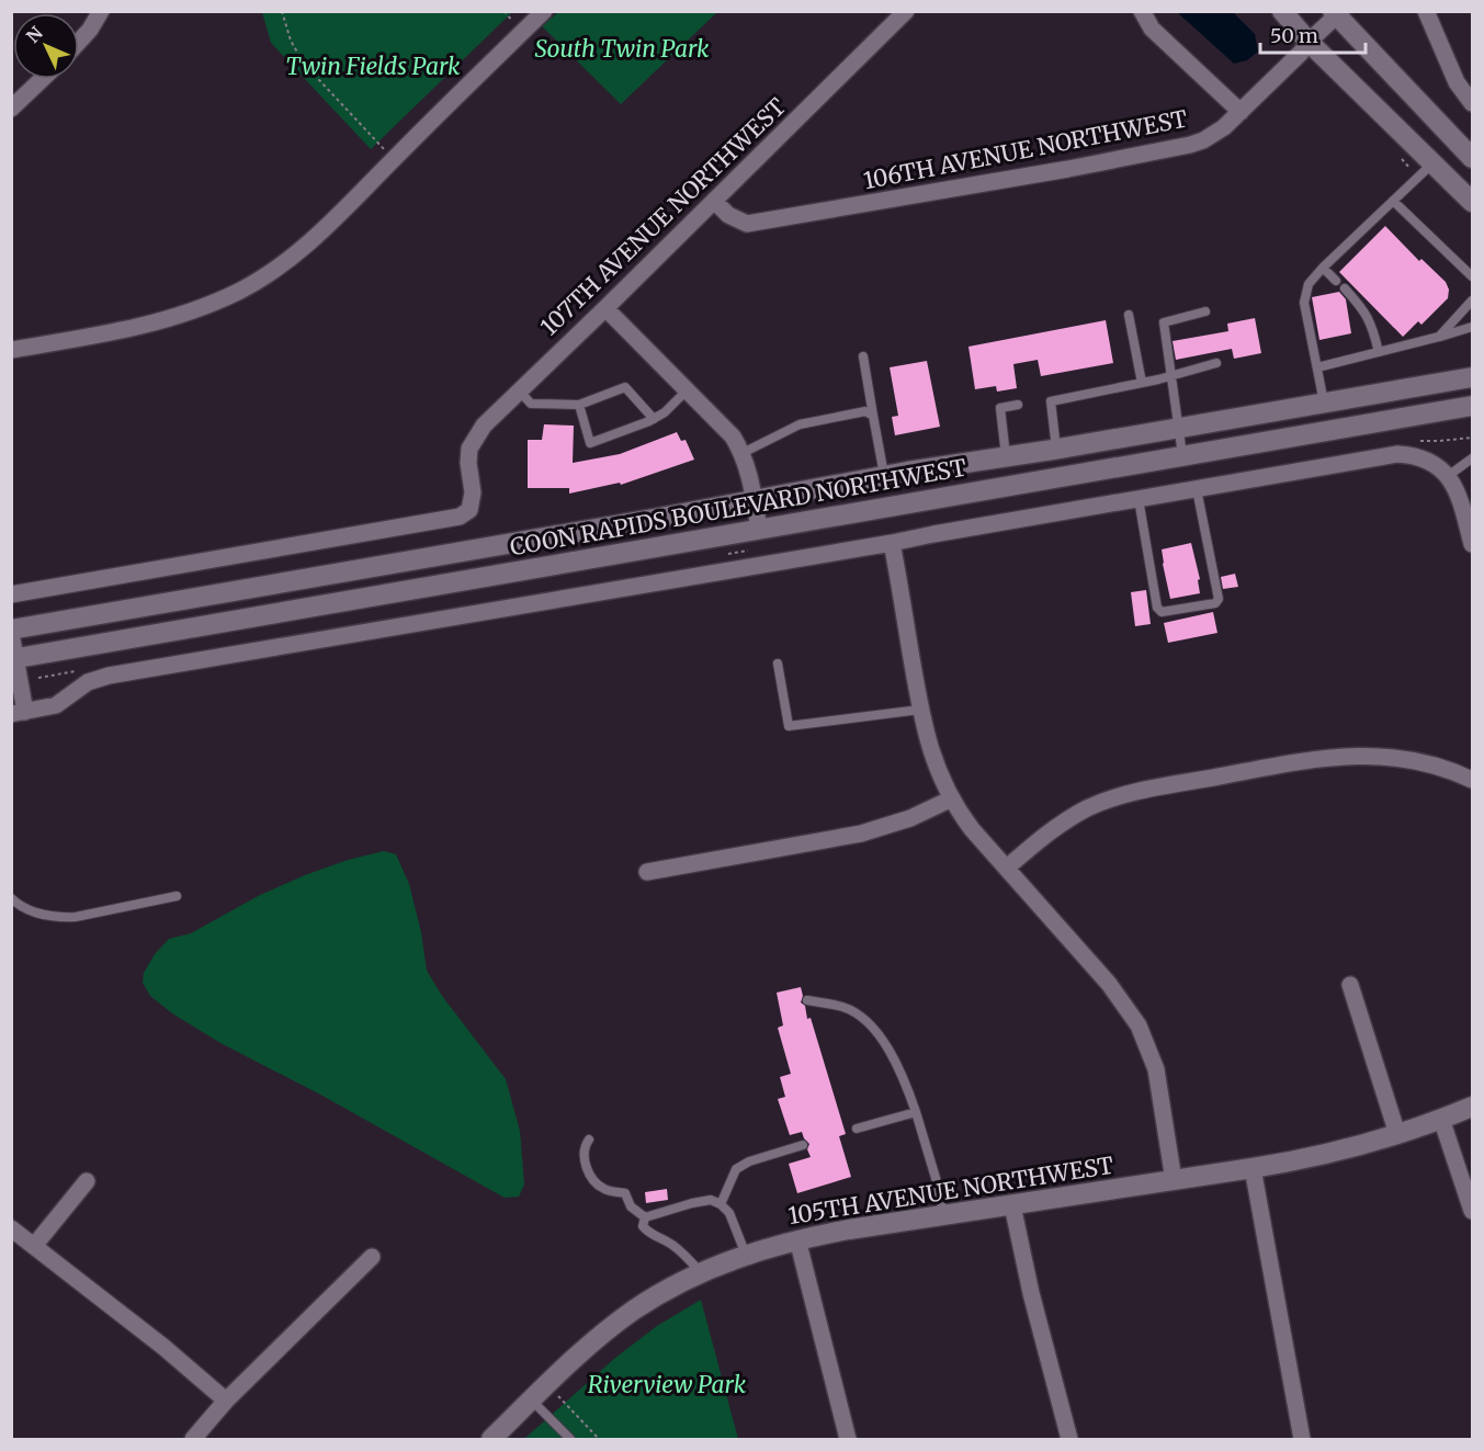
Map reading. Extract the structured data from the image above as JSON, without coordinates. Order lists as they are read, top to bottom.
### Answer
{
  "streets": {
    "main road": ["COON RAPIDS BOULEVARD NORTHWEST", "105TH AVENUE NORTHWEST"],
    "street": ["106TH AVENUE NORTHWEST", "107TH AVENUE NORTHWEST"]
  },
  "crossings": [
    ["106TH AVENUE NORTHWEST", "107TH AVENUE NORTHWEST"]
  ],
  "parks": ["South Twin Park", "Twin Fields Park", "Riverview Park"],
  "scale_bar": "50 m",
  "north": "top left"
}
